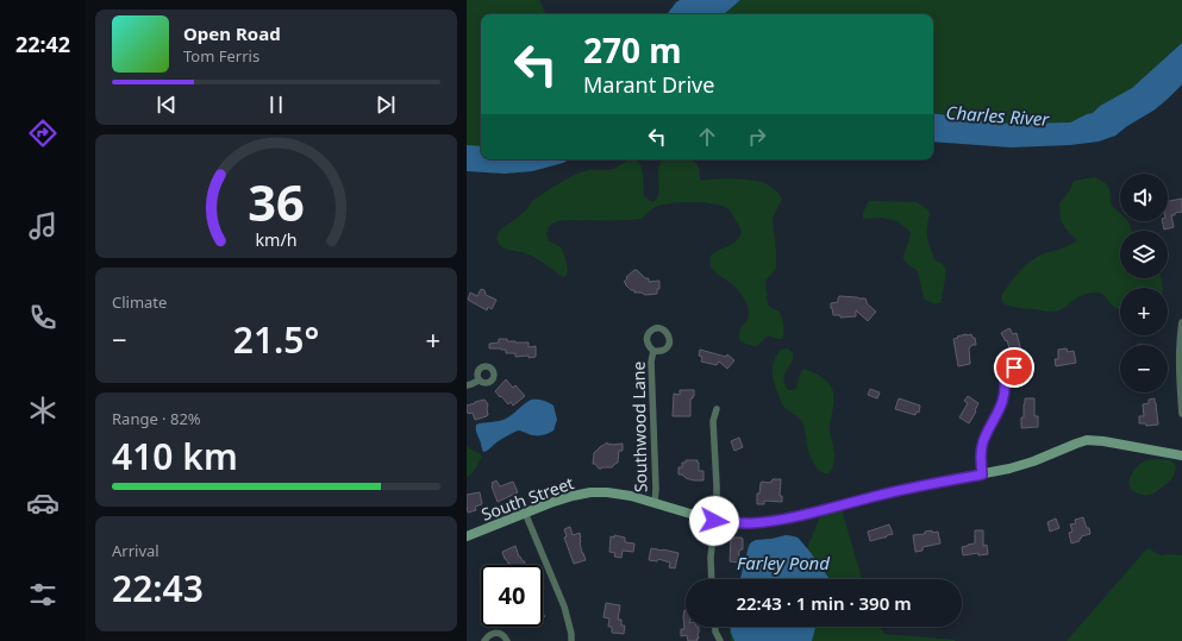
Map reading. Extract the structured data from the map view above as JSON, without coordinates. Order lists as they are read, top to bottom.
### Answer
{
  "streets": {
    "street": ["Southwood Lane", "South Street"]
  },
  "crossings": [
    ["Southwood Lane", "South Street"]
  ],
  "water": ["Charles River", "Farley Pond"],
  "page": {
    "tabs": "22:42",
    "turn": ["270 m", "Marant Drive"],
    "song": ["Open Road", "Tom Ferris"],
    "map_buttons": ["+", "−"],
    "tile": [
      "Climate",
      ["Range · 82%", "410 km"],
      ["Arrival", "22:43"]
    ],
    "heat": ["−", "21.5°", "+"],
    "limit": "40",
    "trip": "22:43 · 1 min · 390 m",
    "gauge": ["36", "km/h"]
  }
}
